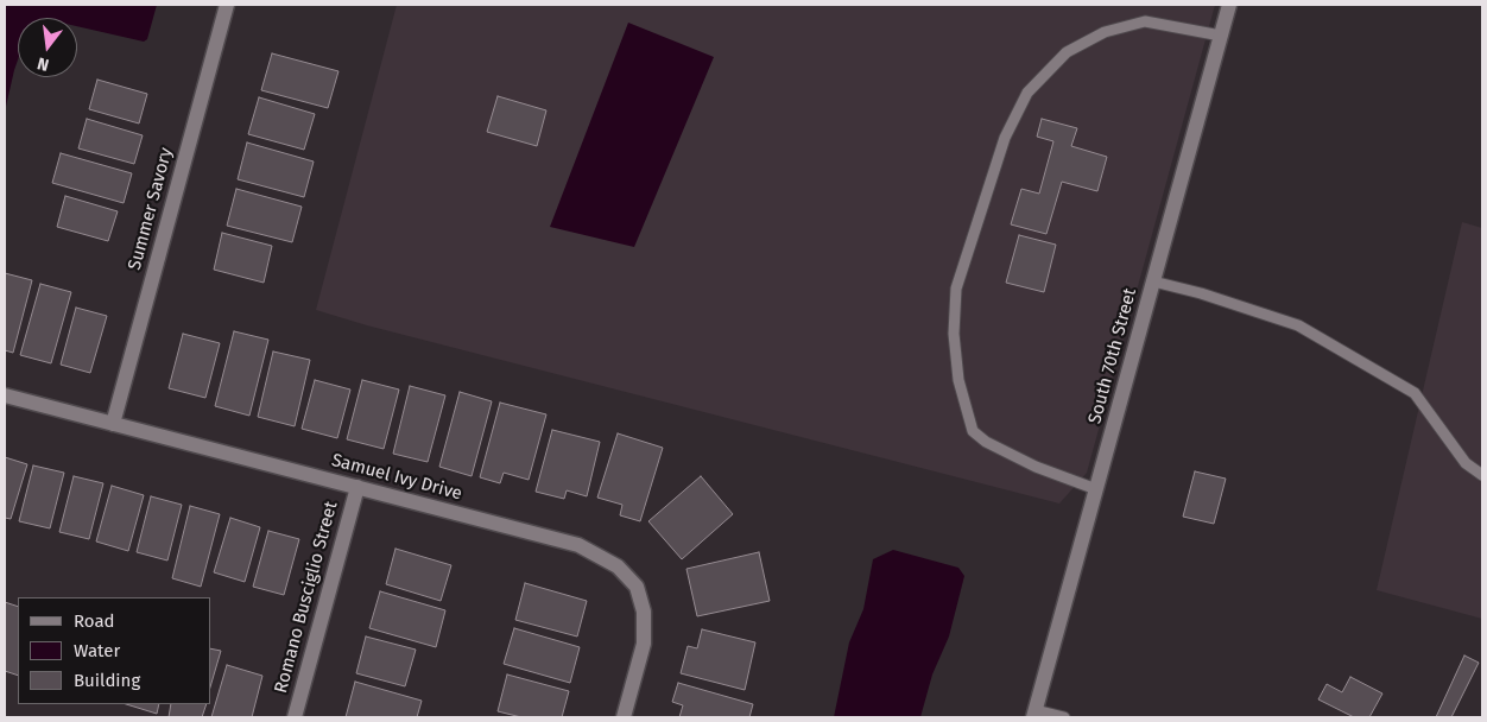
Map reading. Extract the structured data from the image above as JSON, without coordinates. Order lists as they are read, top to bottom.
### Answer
{
  "streets": {
    "street": [
      "Summer Savory",
      "South 70th Street",
      "Samuel Ivy Drive",
      "Romano Busciglio Street"
    ]
  },
  "crossings": [
    ["Summer Savory", "Samuel Ivy Drive"],
    ["Samuel Ivy Drive", "Romano Busciglio Street"]
  ],
  "legend": ["Road", "Water", "Building"],
  "north": "bottom"
}
